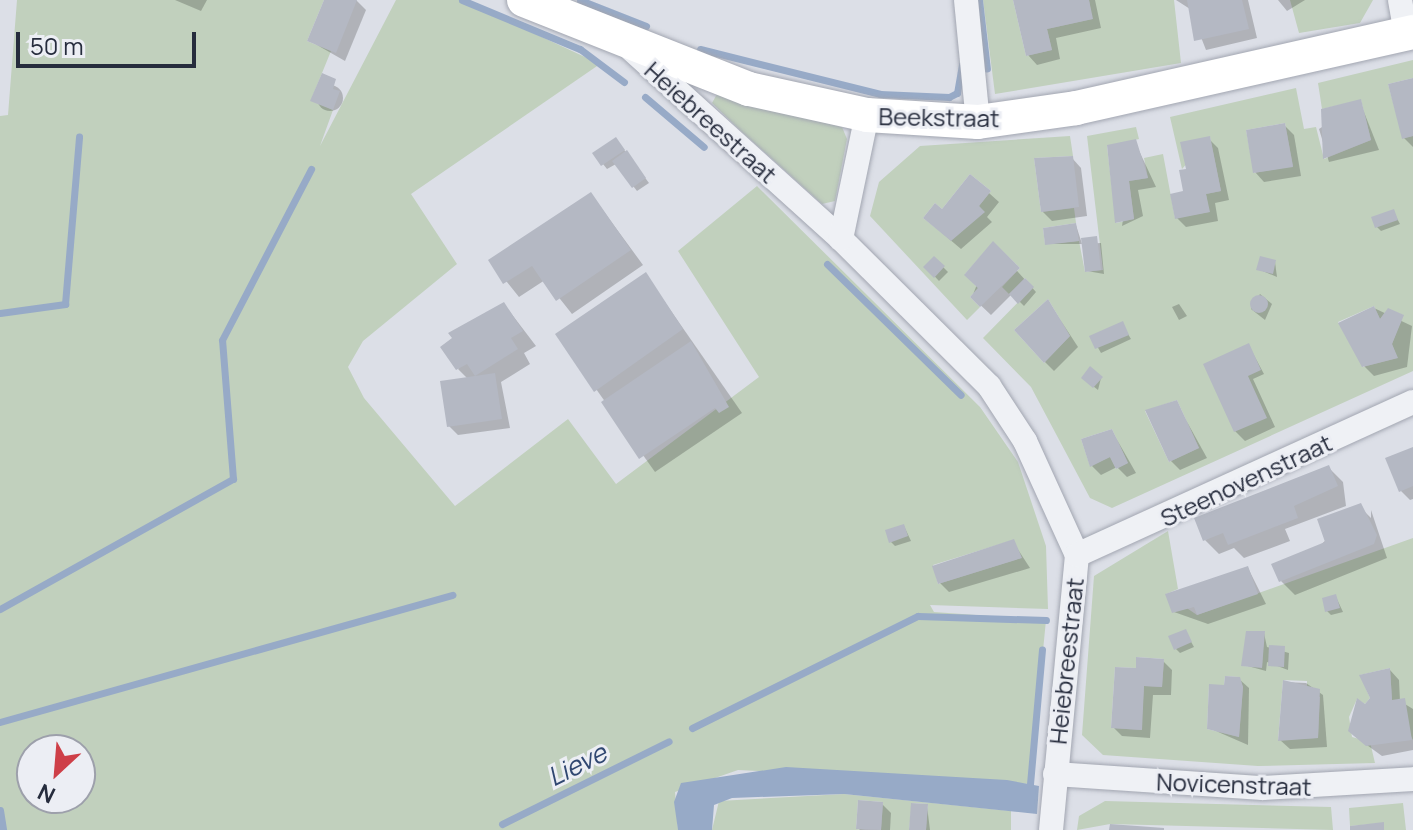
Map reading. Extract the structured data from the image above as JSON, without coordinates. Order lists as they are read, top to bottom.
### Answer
{
  "streets": {
    "street": [
      "Beekstraat",
      "Heiebreestraat",
      "Steenovenstraat",
      "Novicenstraat"
    ]
  },
  "crossings": [
    ["Beekstraat", "Heiebreestraat"],
    ["Heiebreestraat", "Steenovenstraat"],
    ["Heiebreestraat", "Novicenstraat"]
  ],
  "water": ["Lieve"],
  "scale_bar": "50 m",
  "north": "bottom left"
}
